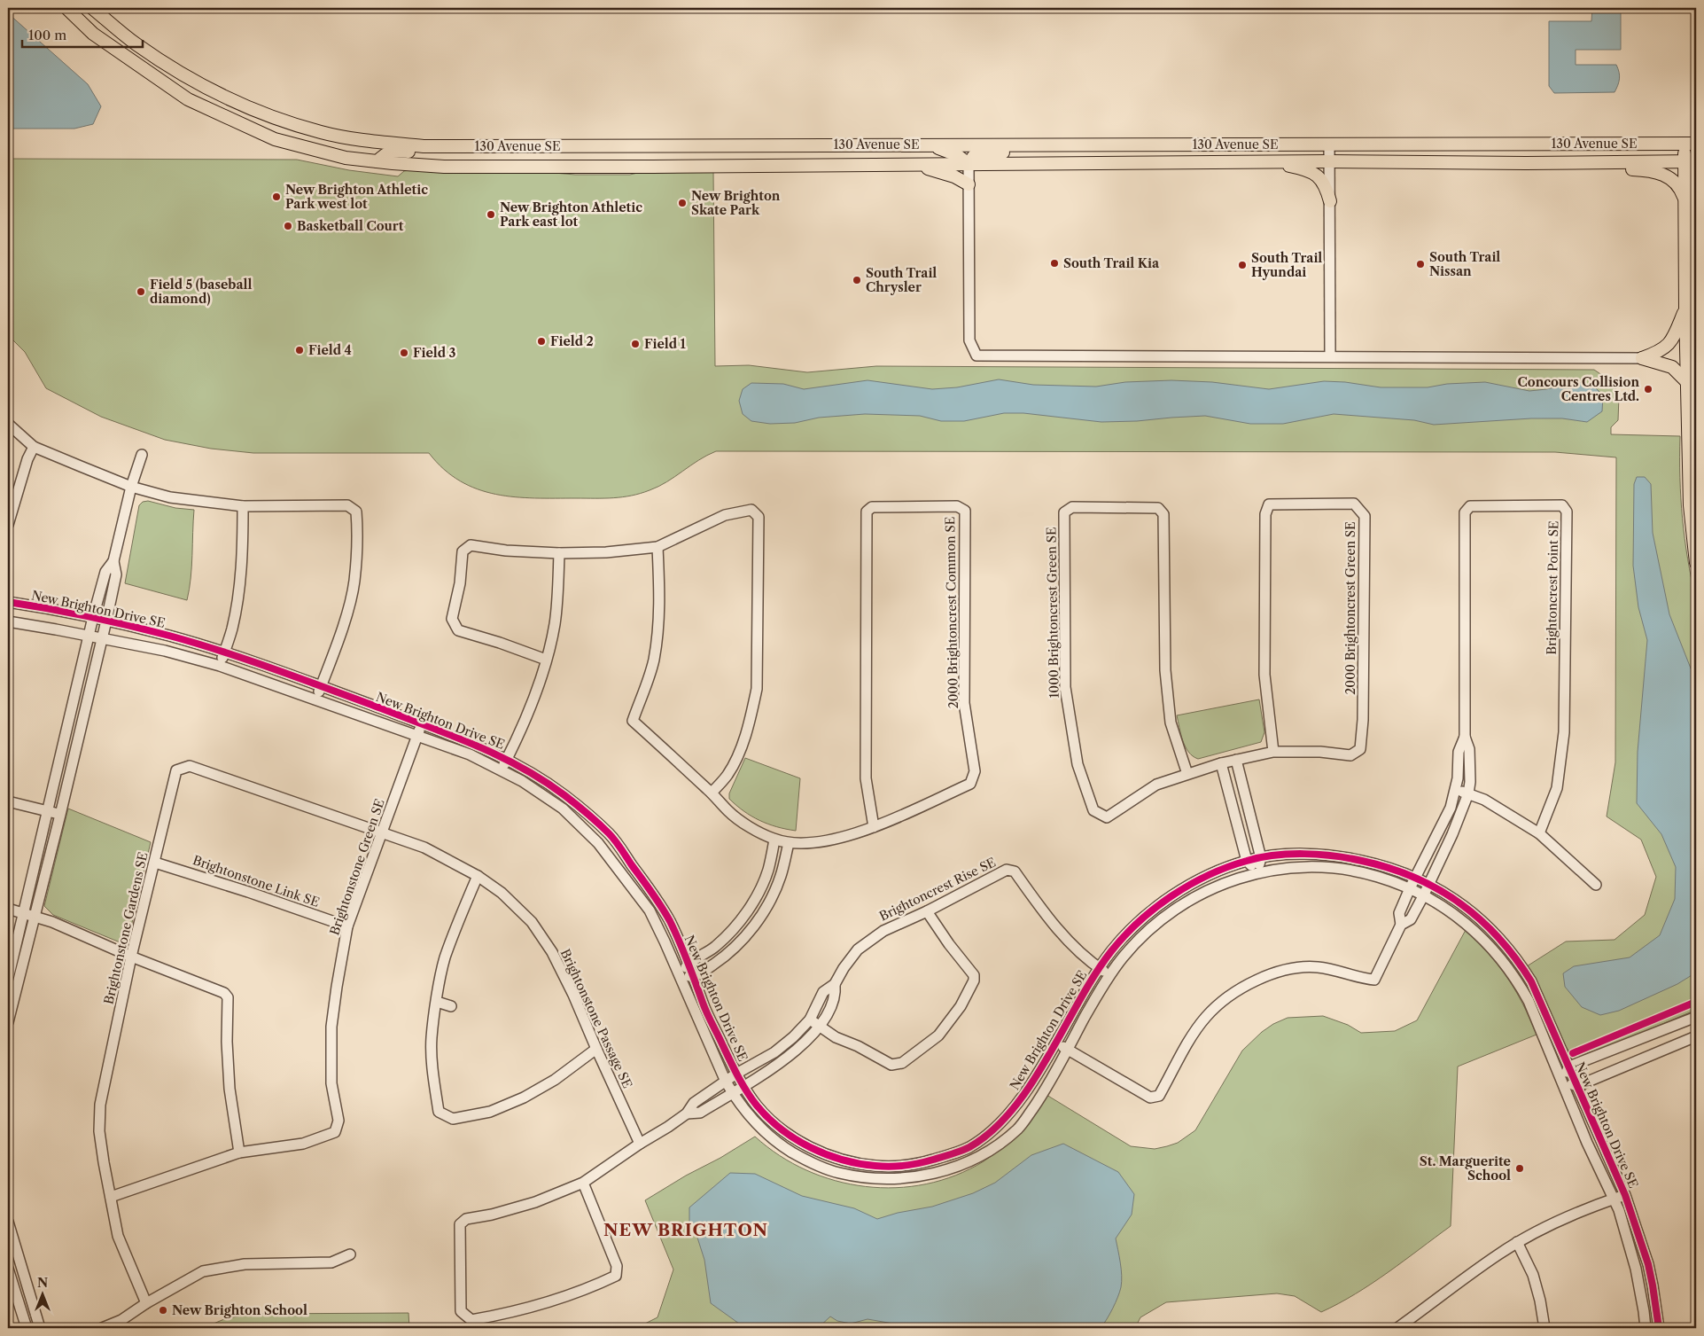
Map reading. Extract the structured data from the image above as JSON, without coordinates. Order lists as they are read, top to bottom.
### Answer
{
  "streets": {
    "main road": ["130 Avenue SE"],
    "street": [
      "Brightoncrest Point SE",
      "2000 Brightoncrest Green SE",
      "New Brighton Drive SE",
      "2000 Brightoncrest Common SE",
      "1000 Brightoncrest Green SE",
      "Brightonstone Green SE",
      "Brightonstone Link SE",
      "Brightoncrest Rise SE",
      "Brightonstone Gardens SE",
      "Brightonstone Passage SE"
    ]
  },
  "crossings": [
    ["Brightoncrest Point SE", "New Brighton Drive SE"],
    ["2000 Brightoncrest Green SE", "1000 Brightoncrest Green SE"],
    ["New Brighton Drive SE", "Brightonstone Green SE"],
    ["New Brighton Drive SE", "Brightoncrest Rise SE"],
    ["Brightonstone Green SE", "Brightonstone Link SE"],
    ["Brightonstone Green SE", "Brightonstone Gardens SE"],
    ["Brightonstone Green SE", "Brightonstone Passage SE"],
    ["Brightonstone Link SE", "Brightonstone Gardens SE"],
    ["Brightonstone Gardens SE", "Brightonstone Passage SE"]
  ],
  "districts": ["NEW BRIGHTON"],
  "places": [
    "New Brighton Athletic Park west lot",
    "New Brighton Skate Park",
    "New Brighton Athletic Park east lot",
    "Basketball Court",
    "South Trail Kia",
    "South Trail Nissan",
    "South Trail Hyundai",
    "South Trail Chrysler",
    "Field 5 (baseball diamond)",
    "Field 2",
    "Field 1",
    "Field 4",
    "Field 3",
    "Concours Collision Centres Ltd.",
    "St. Marguerite School",
    "New Brighton School"
  ],
  "scale_bar": "100 m",
  "north": "top"
}
